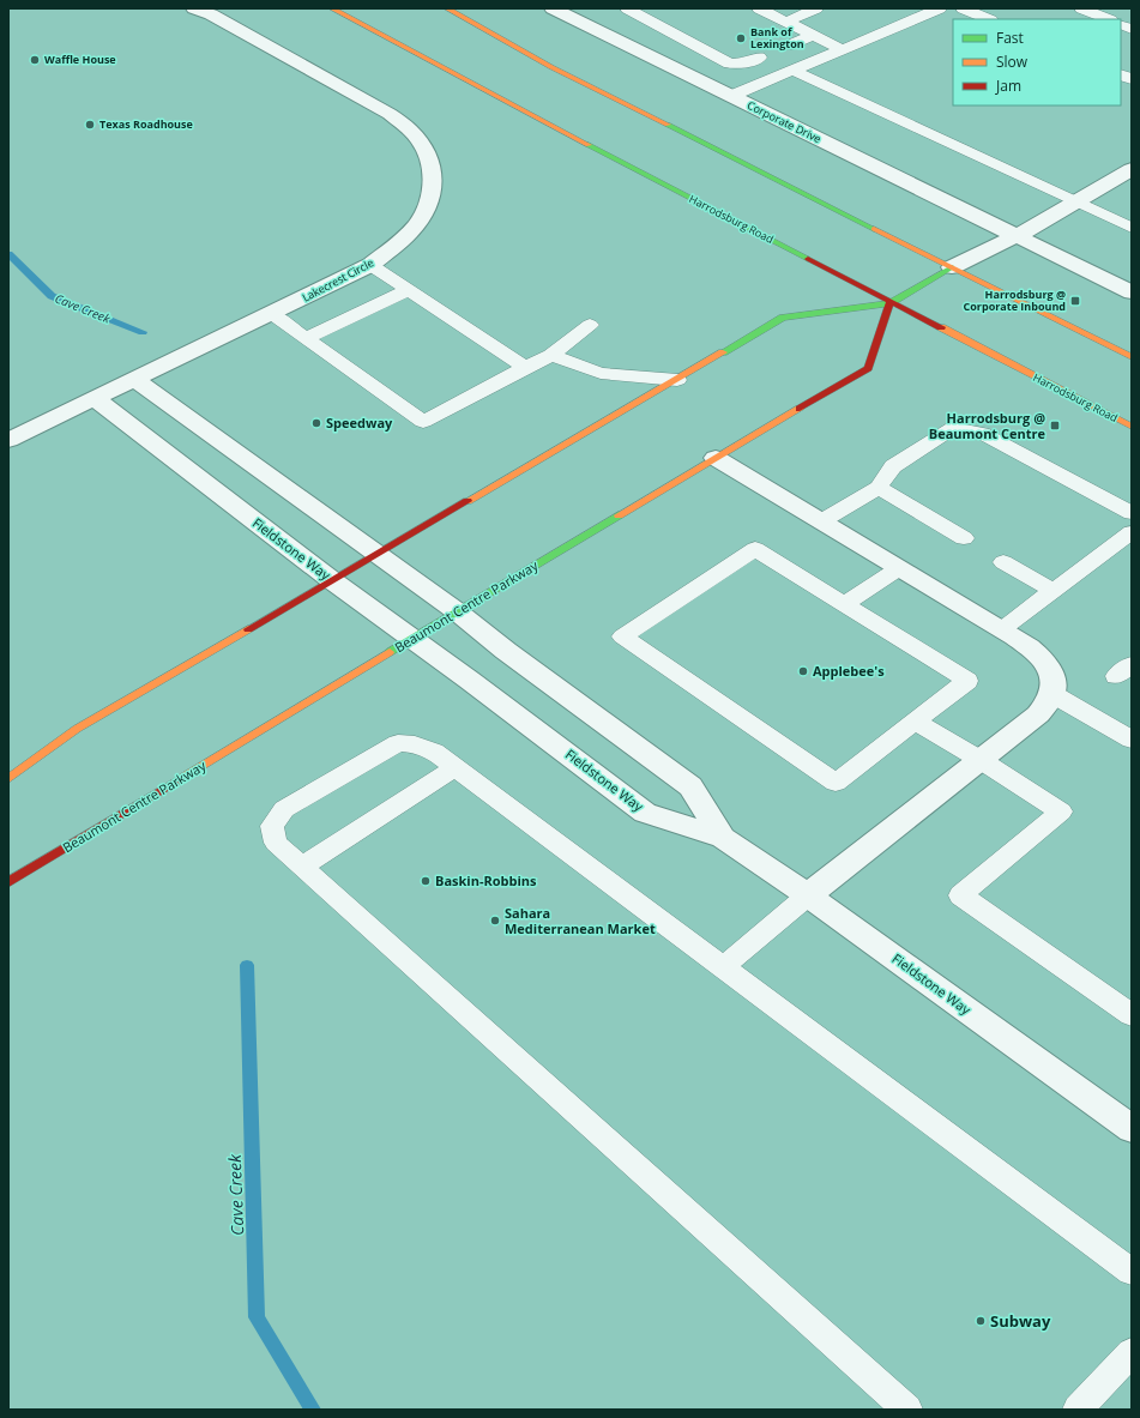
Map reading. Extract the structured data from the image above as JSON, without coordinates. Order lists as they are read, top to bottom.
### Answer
{
  "streets": {
    "street": [
      "Corporate Drive",
      "Harrodsburg Road",
      "Lakecrest Circle",
      "Fieldstone Way",
      "Beaumont Centre Parkway"
    ]
  },
  "crossings": [
    ["Harrodsburg Road", "Beaumont Centre Parkway"],
    ["Lakecrest Circle", "Fieldstone Way"],
    ["Fieldstone Way", "Beaumont Centre Parkway"]
  ],
  "water": ["Cave Creek"],
  "places": {
    "other": [
      "Bank of Lexington",
      "Waffle House",
      "Texas Roadhouse",
      "Speedway",
      "Applebee's",
      "Baskin-Robbins",
      "Sahara Mediterranean Market",
      "Subway"
    ],
    "transit": ["Harrodsburg @ Corporate Inbound", "Harrodsburg @ Beaumont Centre"]
  },
  "legend": ["Fast", "Slow", "Jam"]
}
